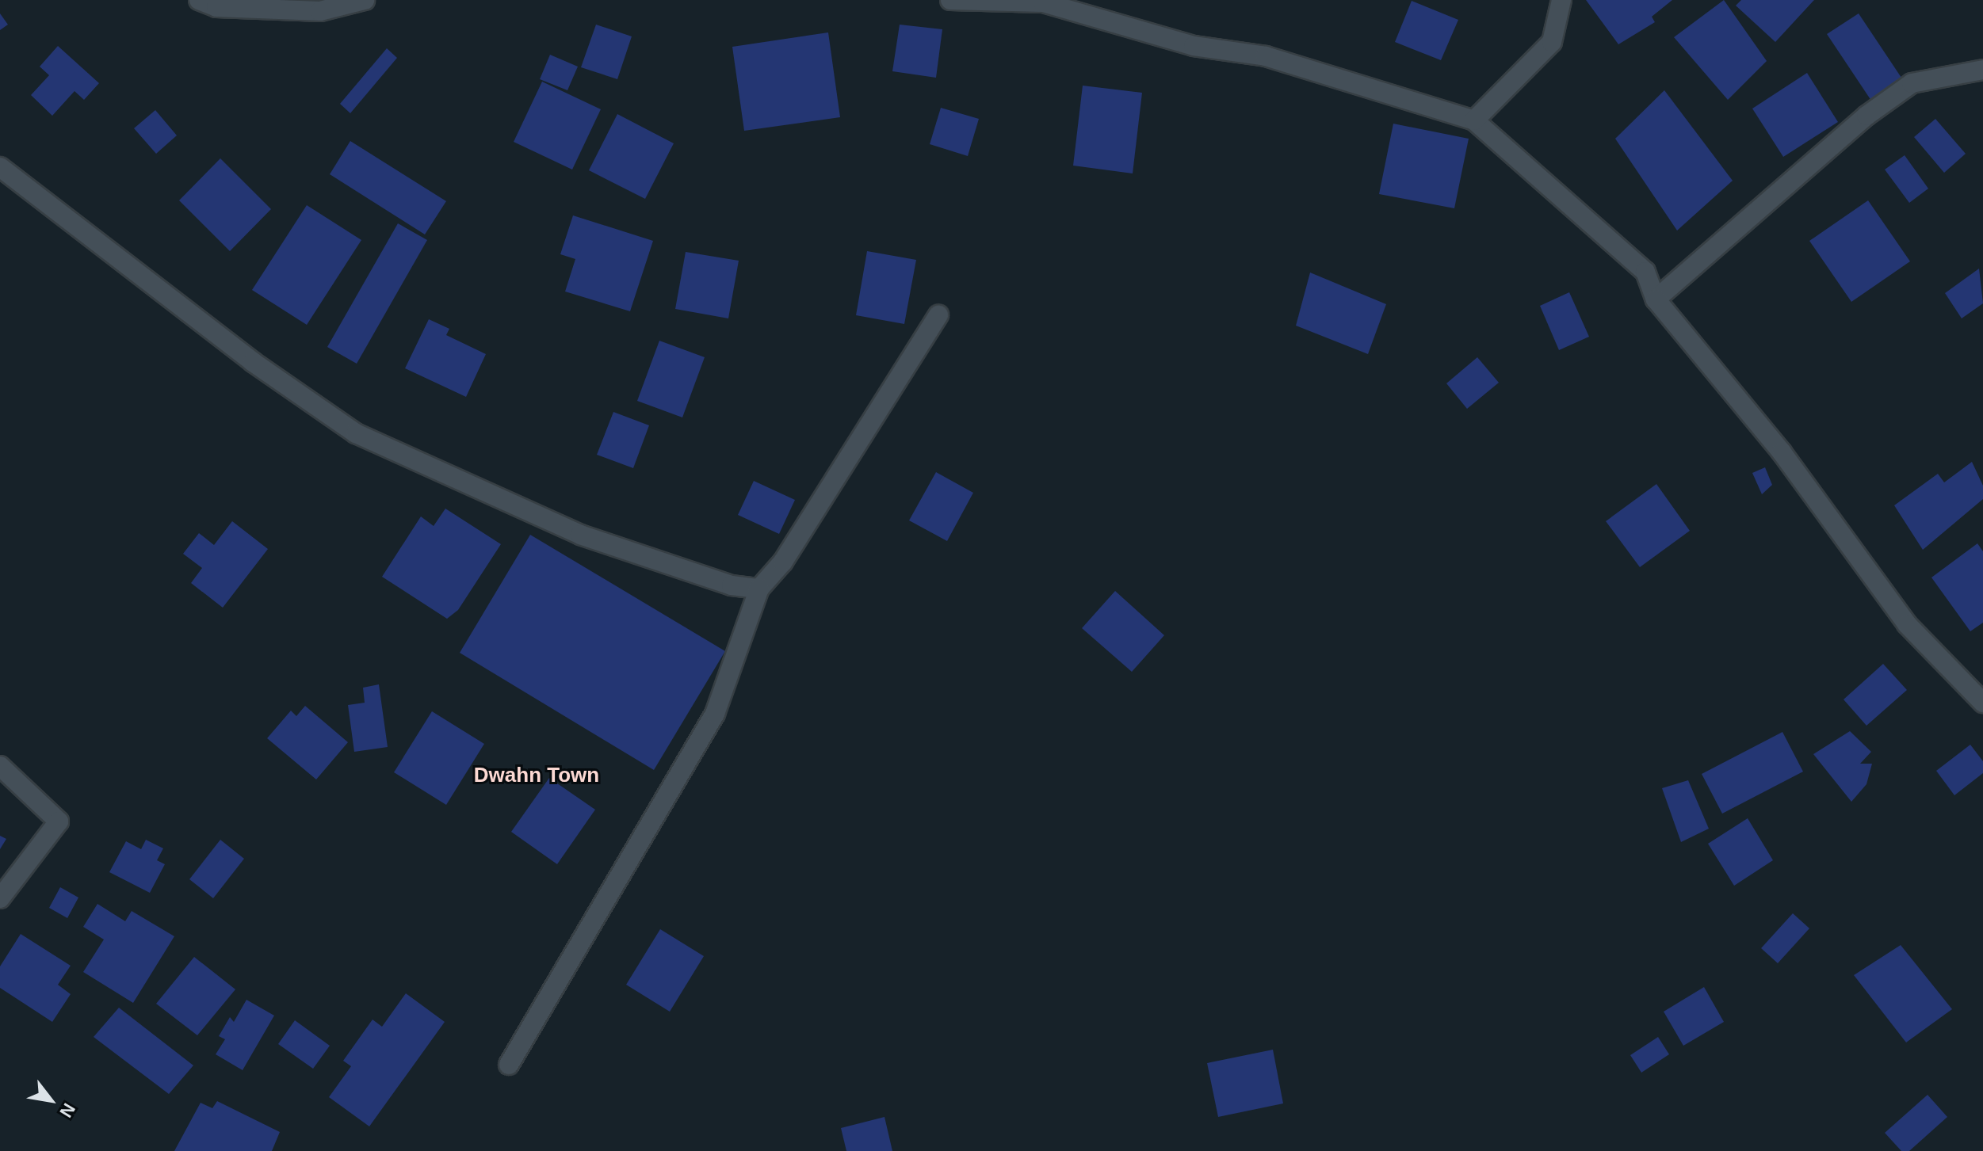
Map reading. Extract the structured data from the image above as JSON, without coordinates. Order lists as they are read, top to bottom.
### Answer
{
  "districts": ["Dwahn Town"],
  "north": "bottom right"
}
